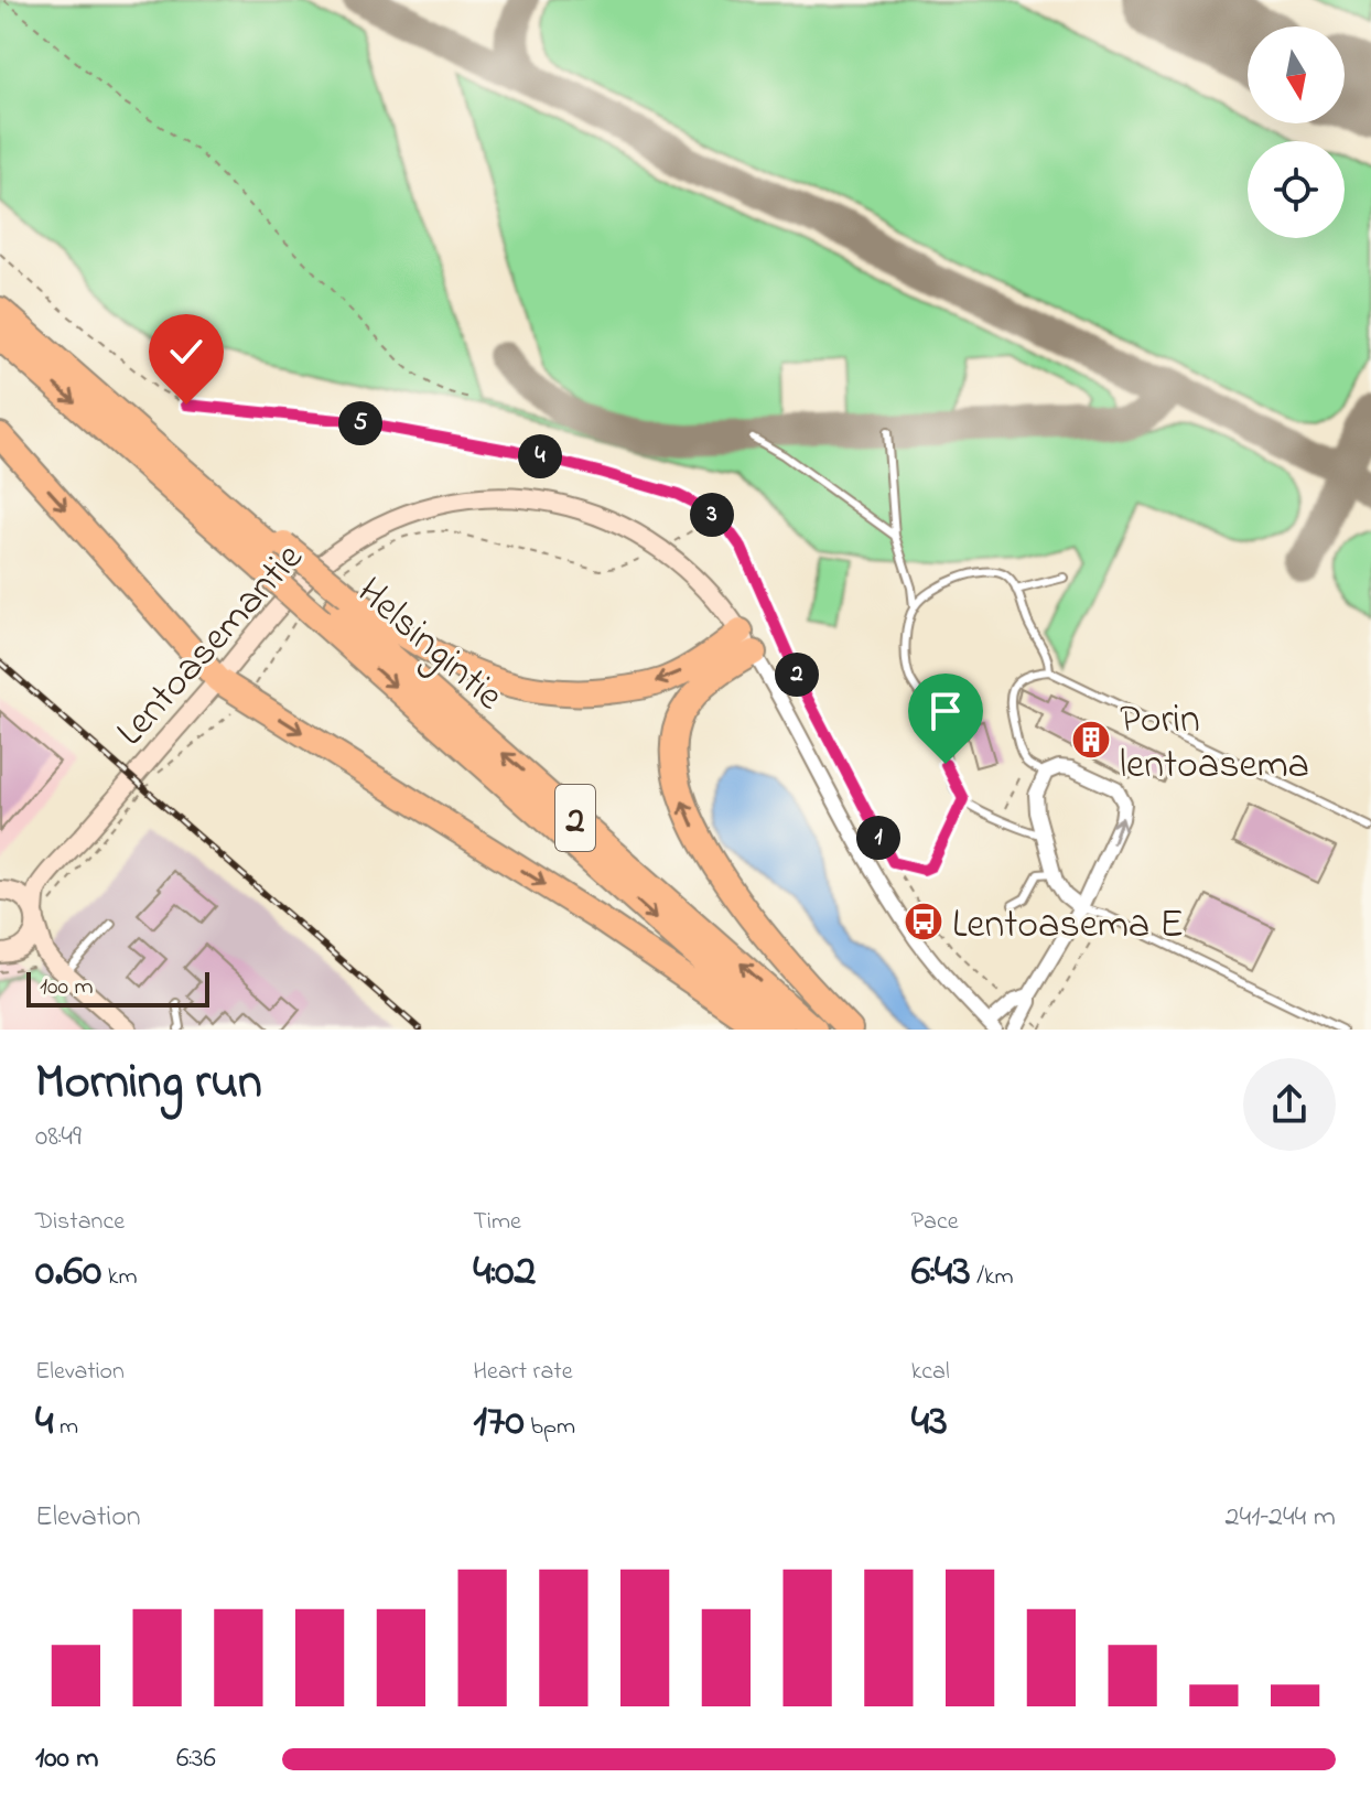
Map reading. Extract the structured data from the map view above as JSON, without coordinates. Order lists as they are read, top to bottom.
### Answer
{
  "streets": {
    "highway": ["Helsingintie", "2"],
    "main road": ["Lentoasemantie"]
  },
  "places": {
    "building": ["Porin lentoasema"],
    "bus stop": ["Lentoasema E"]
  },
  "scale_bar": "100 m",
  "north": "bottom",
  "page": {
    "pins": [
      "5",
      "4",
      "3",
      "2",
      "1"
    ],
    "scale": "100 m",
    "heading": ["Morning run", "08:49"],
    "stats": [
      ["Distance", "0.60 km"],
      ["Time", "4:02"],
      ["Pace", "6:43 /km"],
      ["Elevation", "4 m"],
      ["Heart rate", "170 bpm"],
      ["kcal", "43"]
    ],
    "chart": ["Elevation", "241–244 m"],
    "list": [
      {
        "name": "100 m",
        "note": "6:36"
      }
    ]
  }
}
